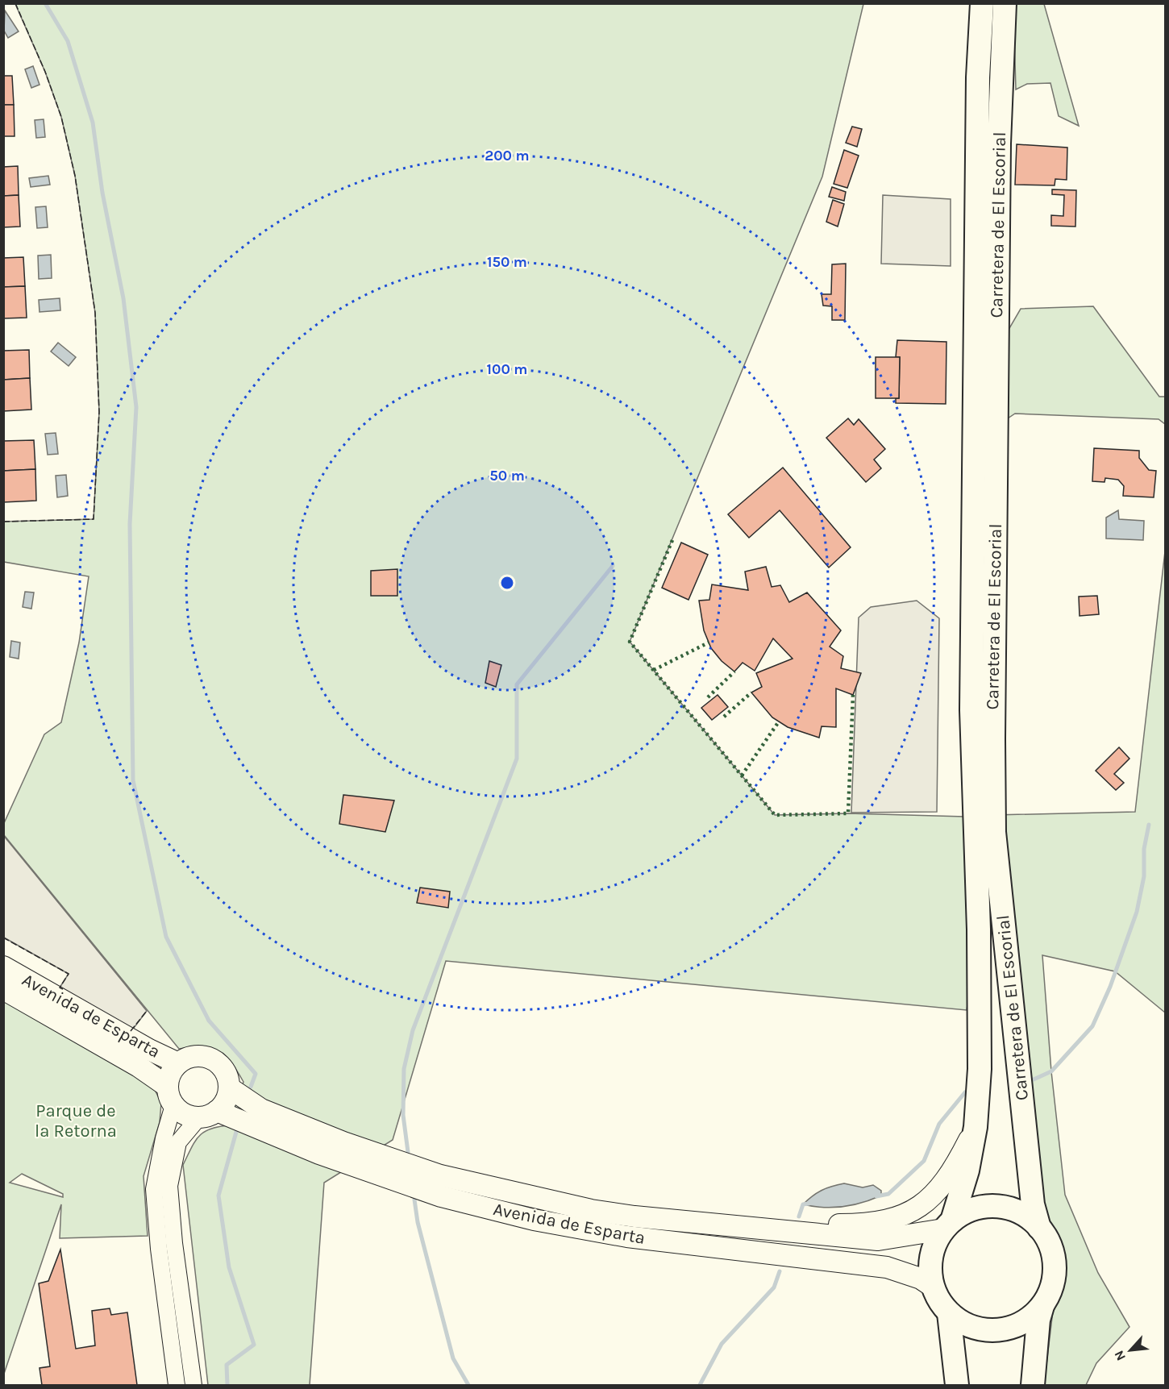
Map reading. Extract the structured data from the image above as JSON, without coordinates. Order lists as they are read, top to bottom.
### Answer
{
  "streets": {
    "highway": ["Carretera de El Escorial"],
    "main road": ["Avenida de Esparta"]
  },
  "crossings": [
    ["Carretera de El Escorial", "Avenida de Esparta"]
  ],
  "parks": ["Parque de la Retorna"],
  "north": "bottom left",
  "rings": [
    "200 m",
    "150 m",
    "100 m",
    "50 m"
  ]
}
